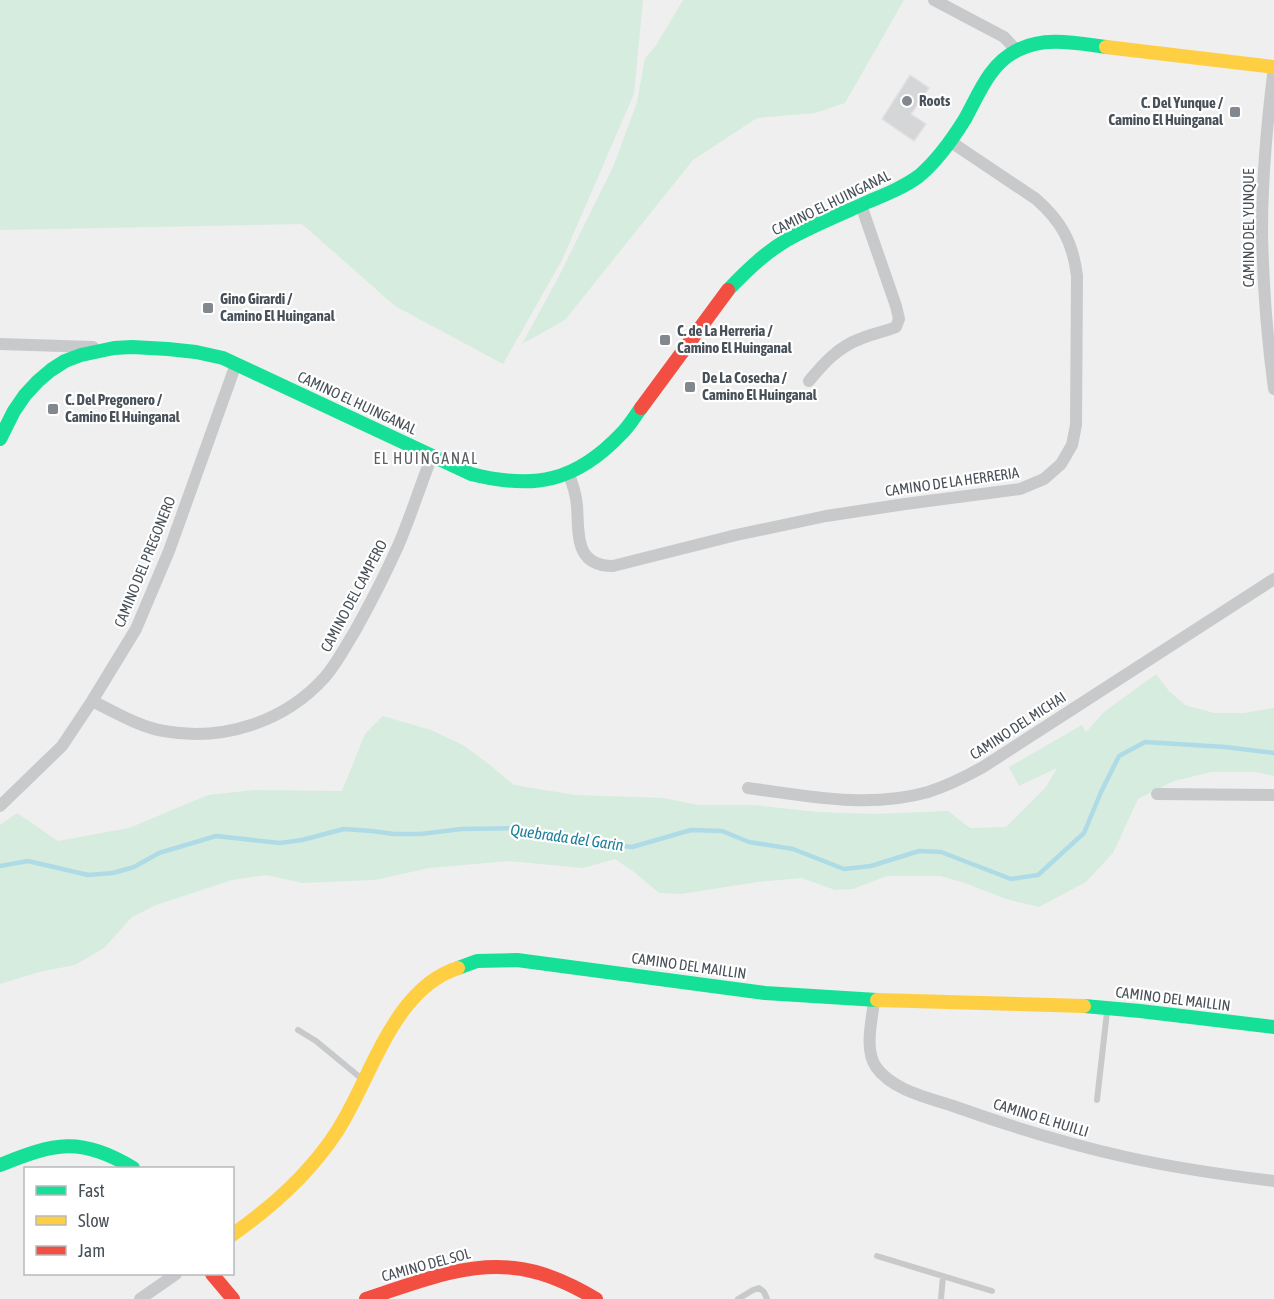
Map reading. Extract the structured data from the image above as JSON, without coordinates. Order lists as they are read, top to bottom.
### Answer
{
  "streets": {
    "street": [
      "CAMINO EL HUINGANAL",
      "CAMINO DEL YUNQUE",
      "CAMINO DE LA HERRERIA",
      "CAMINO DEL PREGONERO",
      "CAMINO DEL CAMPERO",
      "CAMINO DEL MICHAI",
      "CAMINO DEL MAILLIN",
      "CAMINO EL HUILLI",
      "CAMINO DEL SOL"
    ]
  },
  "crossings": [
    ["CAMINO EL HUINGANAL", "CAMINO DEL YUNQUE"],
    ["CAMINO EL HUINGANAL", "CAMINO DE LA HERRERIA"],
    ["CAMINO EL HUINGANAL", "CAMINO DEL PREGONERO"],
    ["CAMINO EL HUINGANAL", "CAMINO DEL CAMPERO"],
    ["CAMINO DEL PREGONERO", "CAMINO DEL CAMPERO"],
    ["CAMINO DEL MAILLIN", "CAMINO EL HUILLI"]
  ],
  "districts": ["EL HUINGANAL"],
  "water": ["Quebrada del Garin"],
  "places": {
    "other": ["Roots"],
    "transit": [
      "C. Del Yunque / Camino El Huinganal",
      "Gino Girardi / Camino El Huinganal",
      "C. de La Herreria / Camino El Huinganal",
      "De La Cosecha / Camino El Huinganal",
      "C. Del Pregonero / Camino El Huinganal"
    ]
  },
  "legend": ["Fast", "Slow", "Jam"]
}
